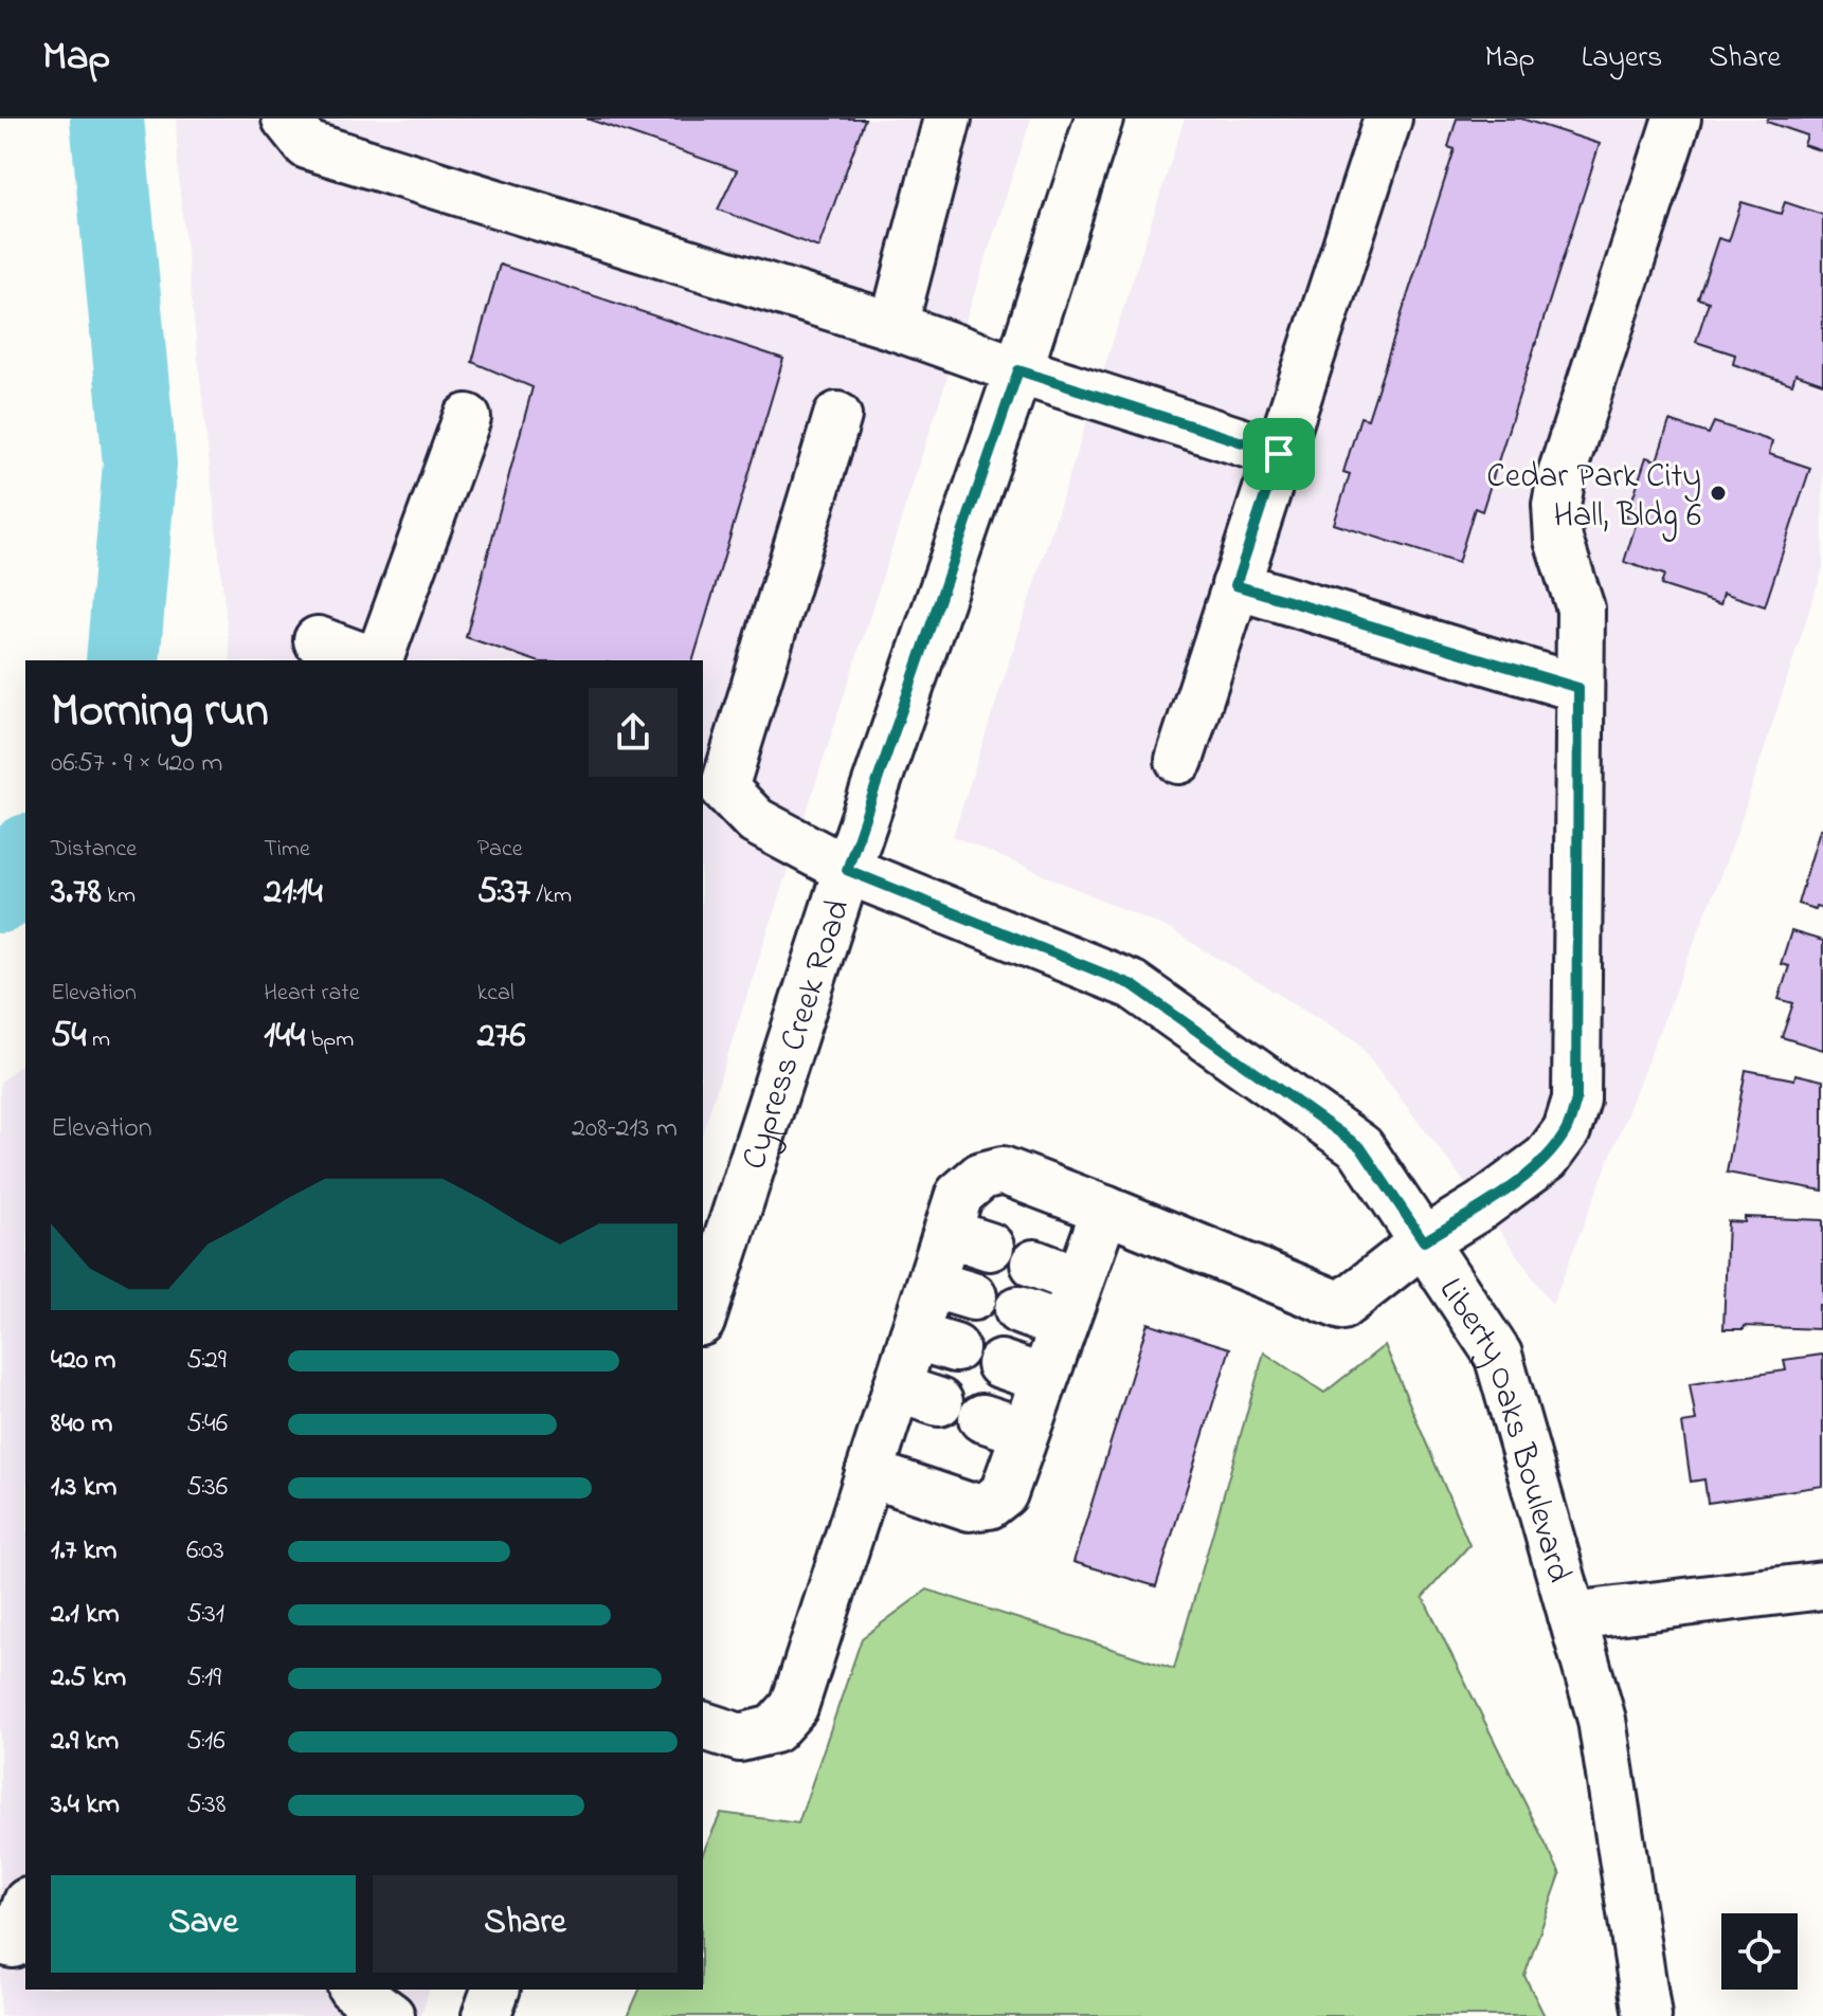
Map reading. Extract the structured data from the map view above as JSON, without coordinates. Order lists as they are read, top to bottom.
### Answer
{
  "streets": {
    "street": ["Cypress Creek Road", "Liberty Oaks Boulevard"]
  },
  "crossings": [
    ["Cypress Creek Road", "Liberty Oaks Boulevard"]
  ],
  "places": ["Cedar Park City Hall, Bldg 6"],
  "page": {
    "header": "Map",
    "nav": ["Map", "Layers", "Share"],
    "heading": ["Morning run", "06:57 · 9 × 420 m"],
    "stats": [
      ["Distance", "3.78 km"],
      ["Time", "21:14"],
      ["Pace", "5:37 /km"],
      ["Elevation", "54 m"],
      ["Heart rate", "144 bpm"],
      ["kcal", "276"]
    ],
    "chart": ["Elevation", "208–213 m"],
    "list": [
      {
        "name": "420 m",
        "note": "5:29"
      },
      {
        "name": "840 m",
        "note": "5:46"
      },
      {
        "name": "1.3 km",
        "note": "5:36"
      },
      {
        "name": "1.7 km",
        "note": "6:03"
      },
      {
        "name": "2.1 km",
        "note": "5:31"
      },
      {
        "name": "2.5 km",
        "note": "5:19"
      },
      {
        "name": "2.9 km",
        "note": "5:16"
      },
      {
        "name": "3.4 km",
        "note": "5:38"
      }
    ],
    "buttons": ["Save", "Share"]
  }
}
